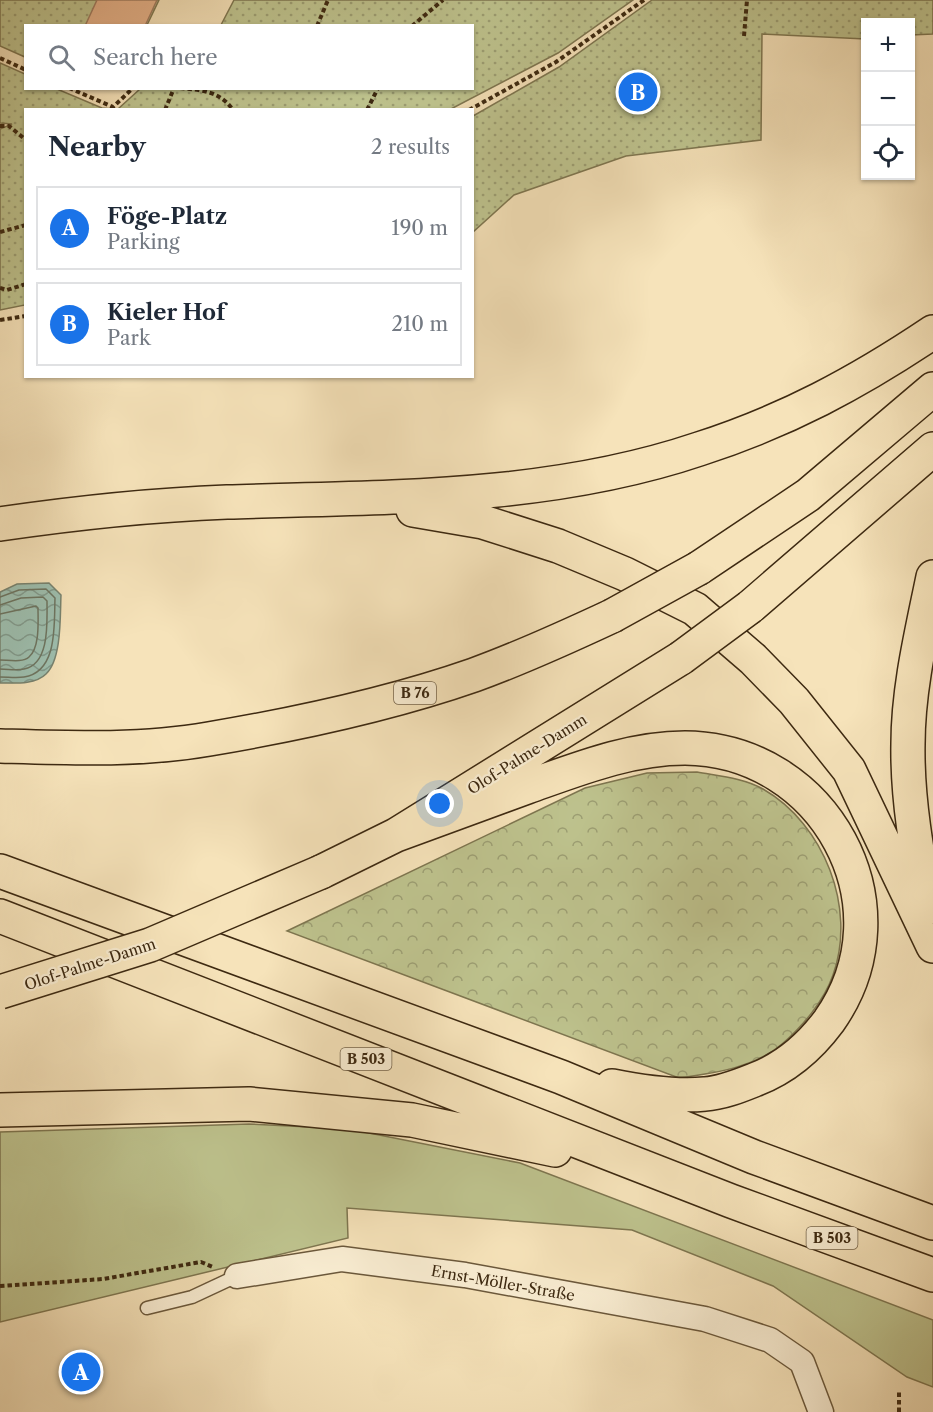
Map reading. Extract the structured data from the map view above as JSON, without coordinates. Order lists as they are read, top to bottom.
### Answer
{
  "streets": {
    "highway": ["B 76", "Olof-Palme-Damm", "B 503"],
    "street": ["Ernst-Möller-Straße"]
  },
  "page": {
    "map_buttons": ["+", "−"],
    "search": "Search here",
    "pins": ["B", "A"],
    "heading": ["Nearby", "2 results"],
    "list": [
      {
        "mark": "A",
        "name": "Föge-Platz",
        "note": "Parking",
        "value": "190 m"
      },
      {
        "mark": "B",
        "name": "Kieler Hof",
        "note": "Park",
        "value": "210 m"
      }
    ]
  }
}
